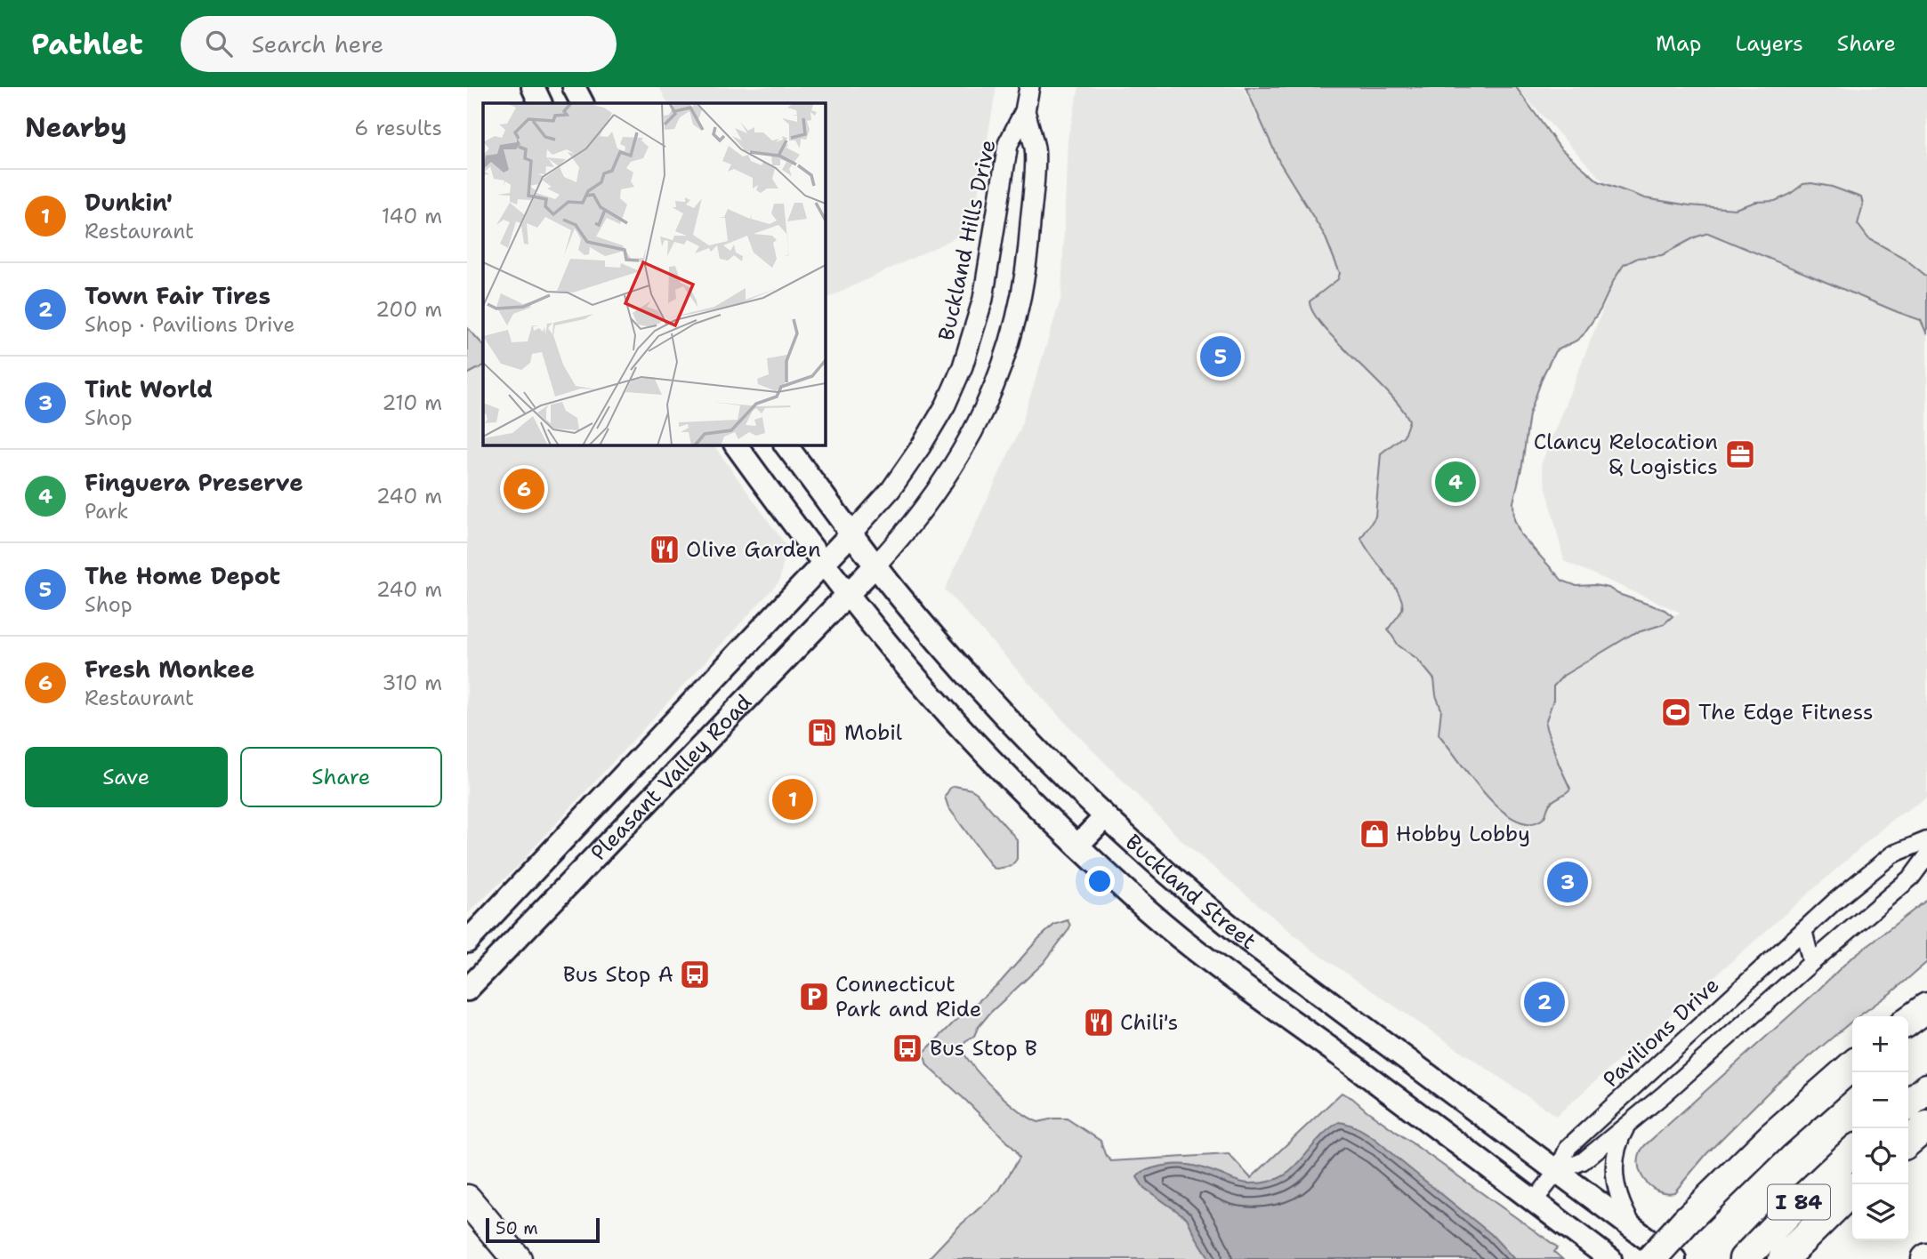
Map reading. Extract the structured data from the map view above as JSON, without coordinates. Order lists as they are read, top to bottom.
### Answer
{
  "streets": {
    "highway": ["I 84"],
    "main road": ["Pleasant Valley Road", "Buckland Street"],
    "street": ["Buckland Hills Drive", "Pavilions Drive"]
  },
  "crossings": [
    ["Buckland Hills Drive", "Pleasant Valley Road"],
    ["Buckland Hills Drive", "Buckland Street"],
    ["Pleasant Valley Road", "Buckland Street"],
    ["Buckland Street", "Pavilions Drive"]
  ],
  "places": {
    "office": ["Clancy Relocation & Logistics"],
    "restaurant": ["Olive Garden", "Chili's"],
    "sports": ["The Edge Fitness"],
    "fuel station": ["Mobil"],
    "shop": ["Hobby Lobby"],
    "bus stop": ["Bus Stop A", "Bus Stop B"],
    "parking": ["Connecticut Park and Ride"]
  },
  "scale_bar": "50 m",
  "page": {
    "header": "Pathlet",
    "search": "Search here",
    "nav": ["Map", "Layers", "Share"],
    "heading": ["Nearby", "6 results"],
    "list": [
      {
        "mark": "1",
        "name": "Dunkin'",
        "note": "Restaurant",
        "value": "140 m"
      },
      {
        "mark": "2",
        "name": "Town Fair Tires",
        "note": "Shop · Pavilions Drive",
        "value": "200 m"
      },
      {
        "mark": "3",
        "name": "Tint World",
        "note": "Shop",
        "value": "210 m"
      },
      {
        "mark": "4",
        "name": "Finguera Preserve",
        "note": "Park",
        "value": "240 m"
      },
      {
        "mark": "5",
        "name": "The Home Depot",
        "note": "Shop",
        "value": "240 m"
      },
      {
        "mark": "6",
        "name": "Fresh Monkee",
        "note": "Restaurant",
        "value": "310 m"
      }
    ],
    "pins": [
      "5",
      "4",
      "6",
      "1",
      "3",
      "2"
    ],
    "buttons": ["Save", "Share"],
    "map_buttons": ["+", "−"],
    "scale": "50 m"
  }
}
